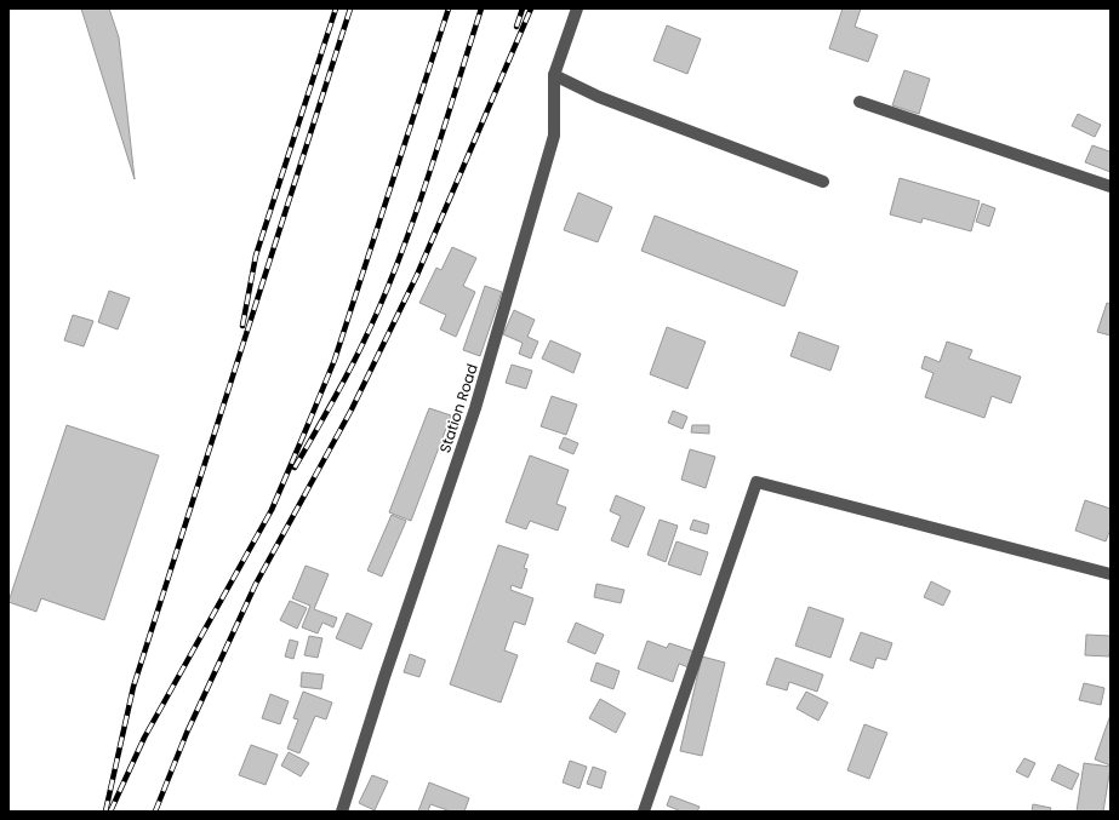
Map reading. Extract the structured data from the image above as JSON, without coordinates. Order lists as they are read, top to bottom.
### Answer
{
  "streets": {
    "street": ["Station Road"]
  }
}
